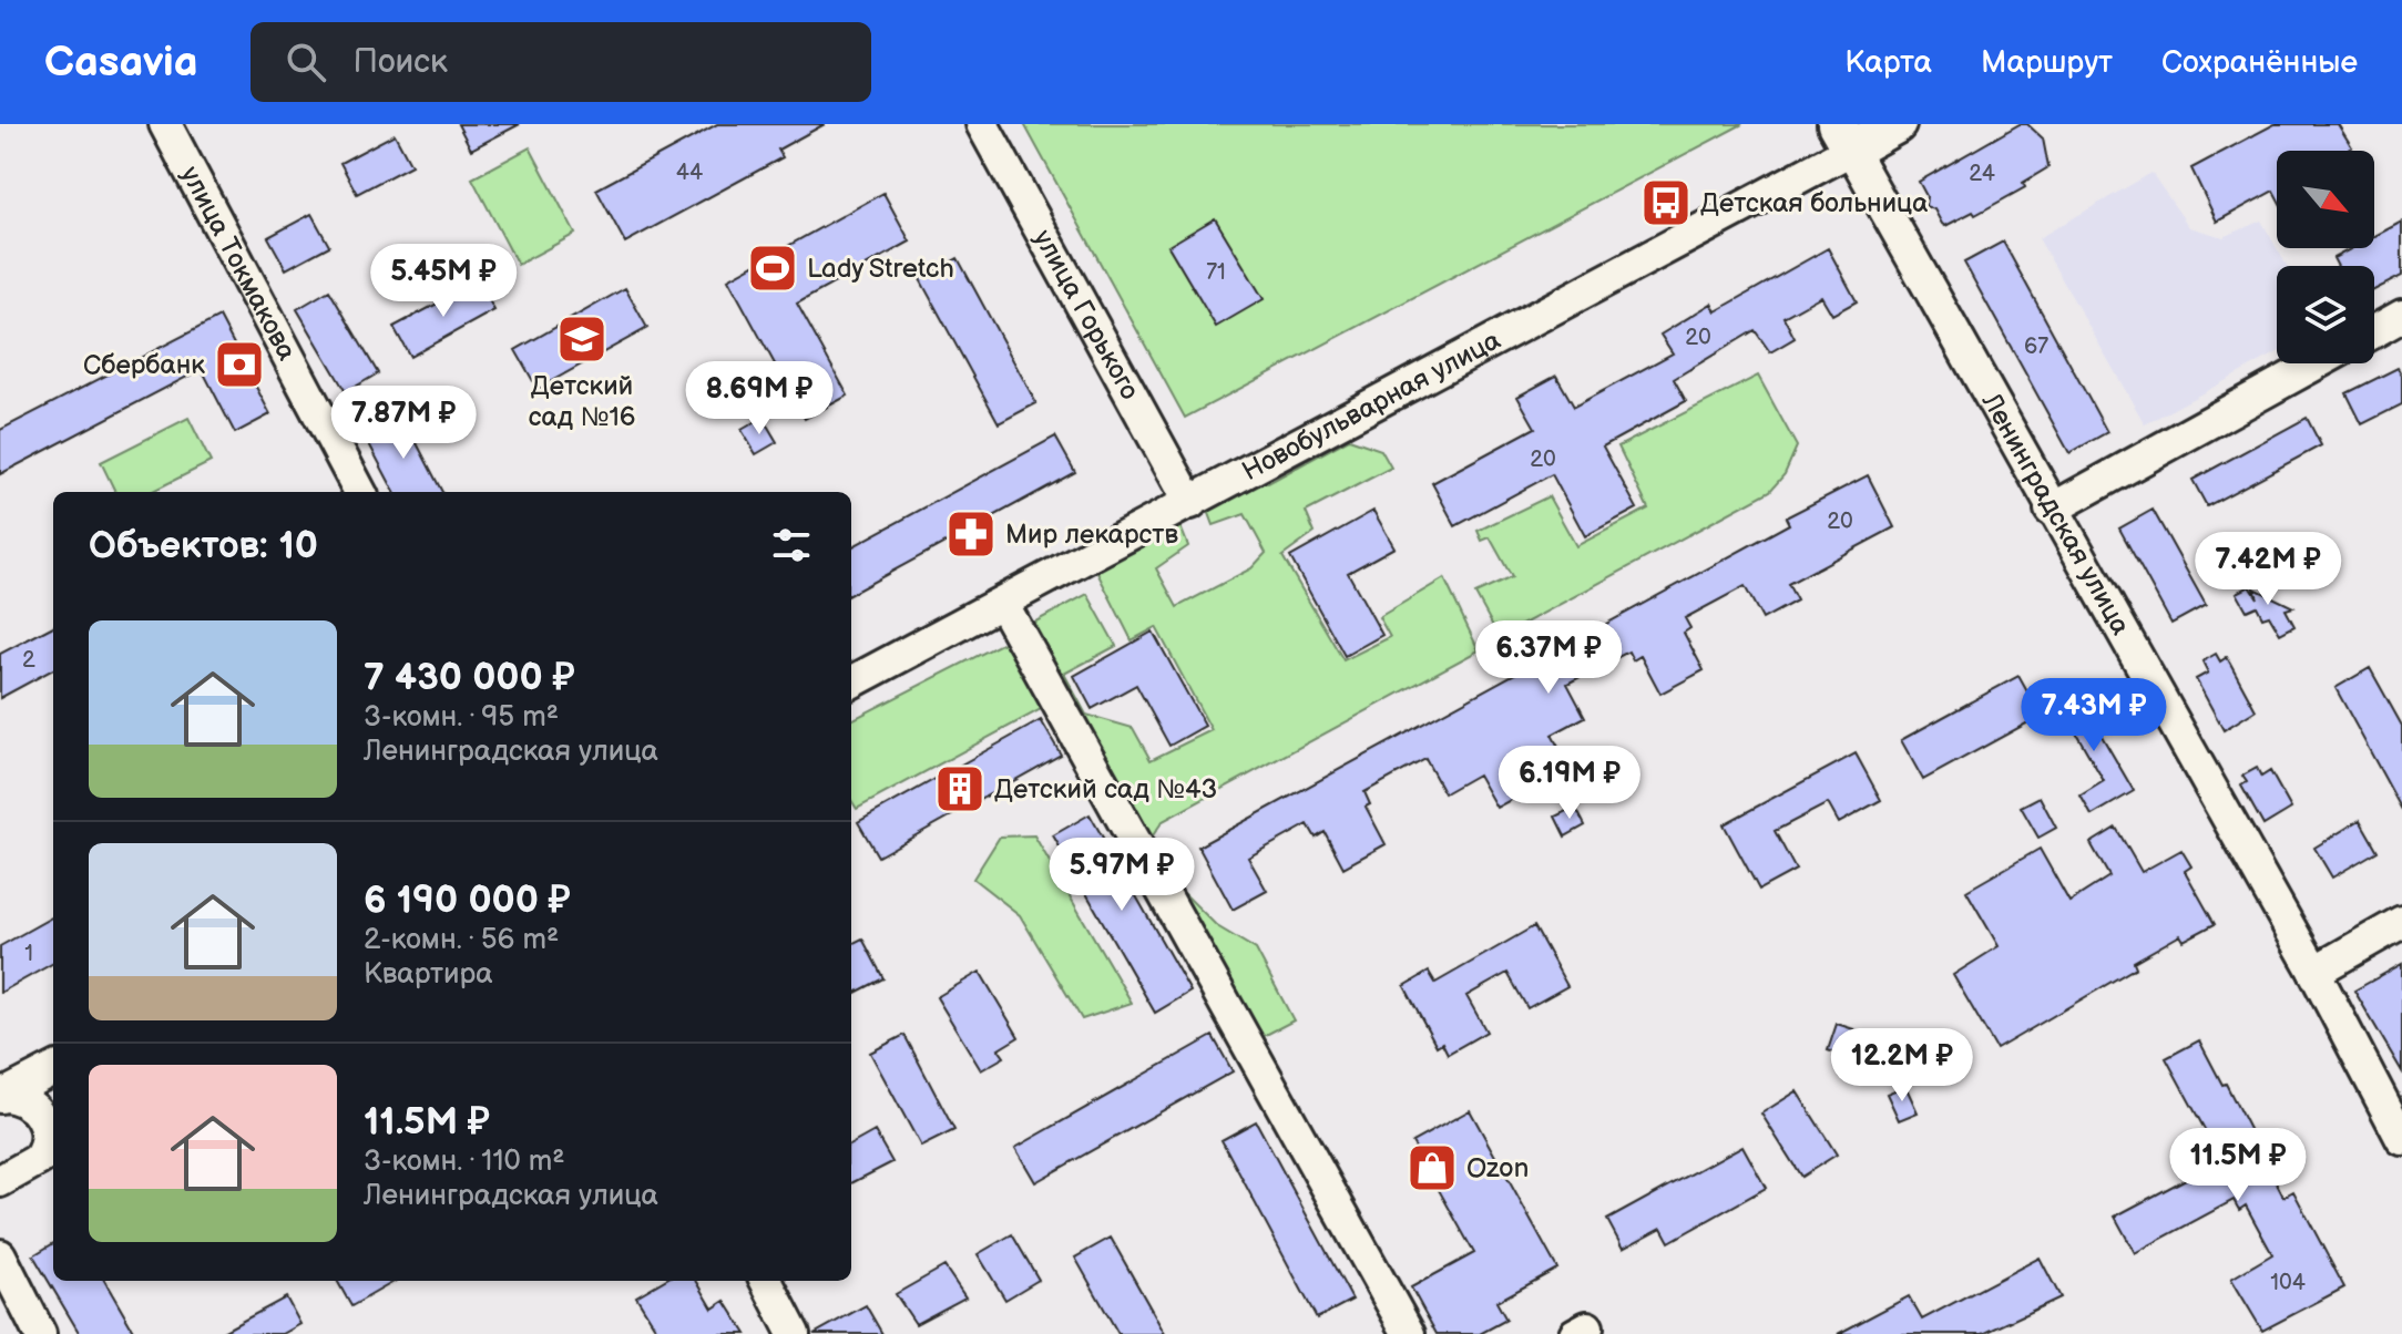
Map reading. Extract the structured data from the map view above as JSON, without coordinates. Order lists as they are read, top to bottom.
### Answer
{
  "streets": {
    "main road": ["Новобульварная улица"],
    "street": ["улица Токмакова", "улица Горького", "Ленинградская улица"]
  },
  "crossings": [
    ["улица Горького", "Новобульварная улица"],
    ["Новобульварная улица", "Ленинградская улица"]
  ],
  "places": {
    "bus stop": ["Детская больница"],
    "sports": ["Lady Stretch"],
    "school or university": ["Детский сад №16"],
    "bank": ["Сбербанк"],
    "pharmacy": ["Мир лекарств"],
    "building": ["Детский сад №43"],
    "shop": ["Ozon"]
  },
  "house_numbers": [
    "44",
    "24",
    "71",
    "20",
    "67",
    "20",
    "20",
    "2",
    "1",
    "104"
  ],
  "north": "bottom right",
  "page": {
    "header": "Casavia",
    "search": "Поиск",
    "nav": ["Карта", "Маршрут", "Сохранённые"],
    "price": [
      "5.45M ₽",
      "8.69M ₽",
      "7.87M ₽",
      "7.42M ₽",
      "6.37M ₽",
      "7.43M ₽",
      "6.19M ₽",
      "5.97M ₽",
      "12.2M ₽",
      "11.5M ₽"
    ],
    "heading": "Объектов: 10",
    "list": [
      {
        "name": "7 430 000 ₽",
        "note": "3-комн. · 95 m² · Ленинградская улица"
      },
      {
        "name": "6 190 000 ₽",
        "note": "2-комн. · 56 m² · Квартира"
      },
      {
        "name": "11.5M ₽",
        "note": "3-комн. · 110 m² · Ленинградская улица"
      }
    ]
  }
}
